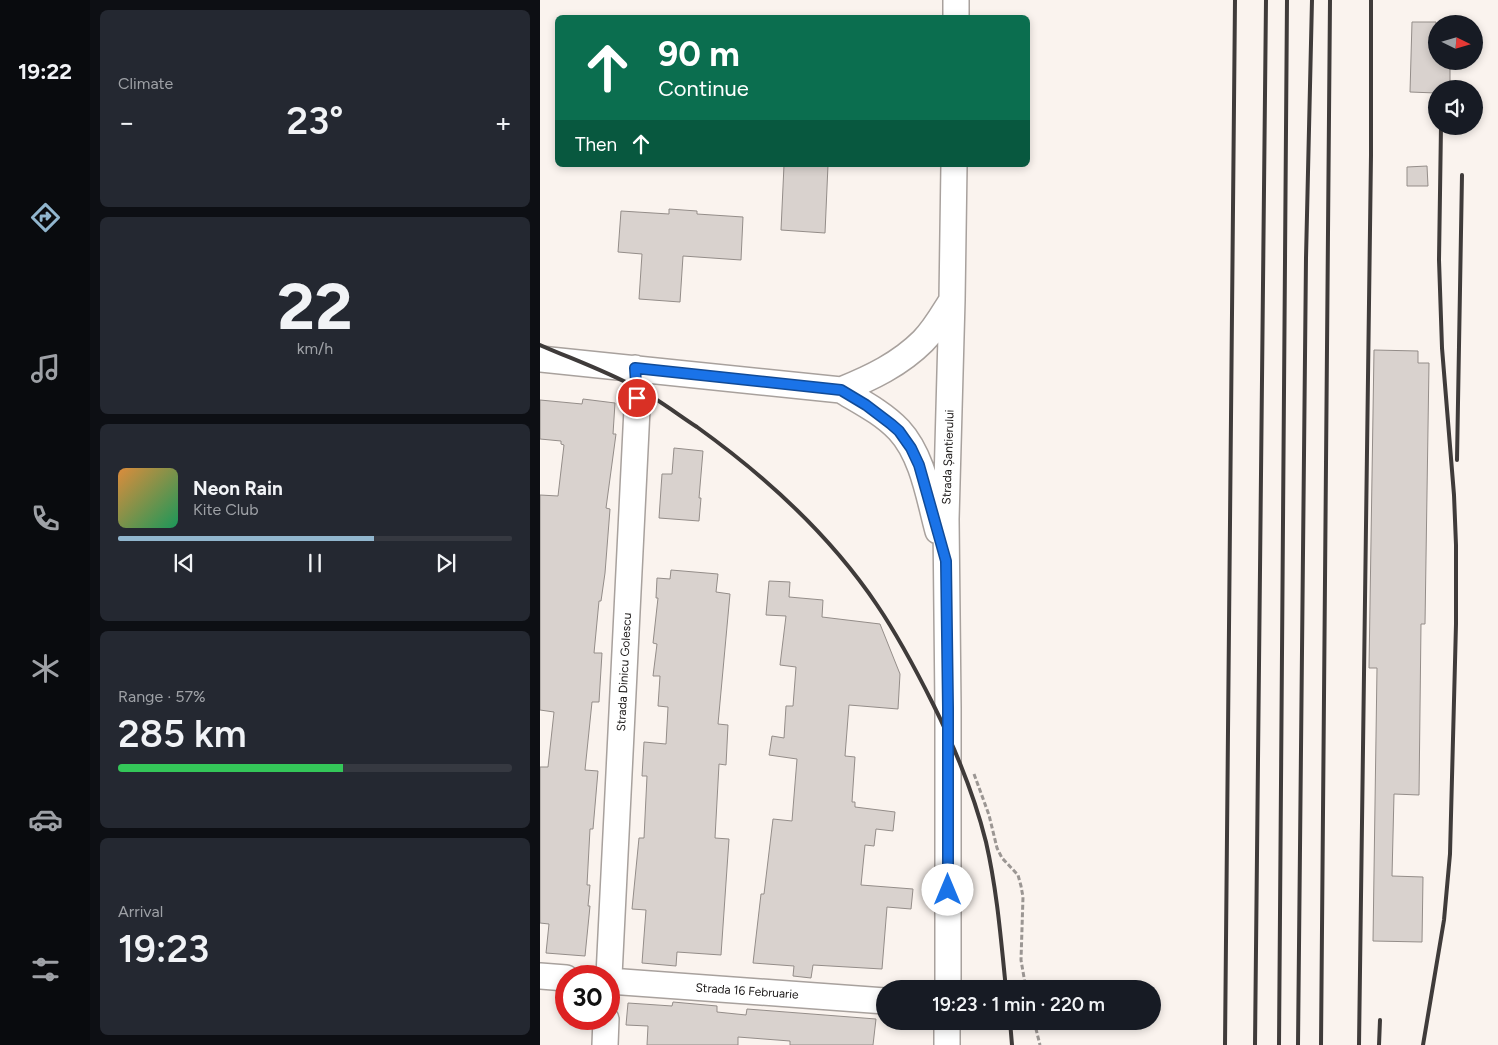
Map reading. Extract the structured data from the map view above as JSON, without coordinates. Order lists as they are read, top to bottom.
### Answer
{
  "streets": {
    "street": ["Strada Șantierului", "Strada Dinicu Golescu", "Strada 16 Februarie"]
  },
  "north": "right",
  "page": {
    "tabs": "19:22",
    "tile": [
      "Climate",
      ["22", "km/h"],
      ["Range · 57%", "285 km"],
      ["Arrival", "19:23"]
    ],
    "turn": ["90 m", "Continue"],
    "heat": ["−", "23°", "+"],
    "then": "Then",
    "song": ["Neon Rain", "Kite Club"],
    "limit": "30",
    "trip": "19:23 · 1 min · 220 m"
  }
}
